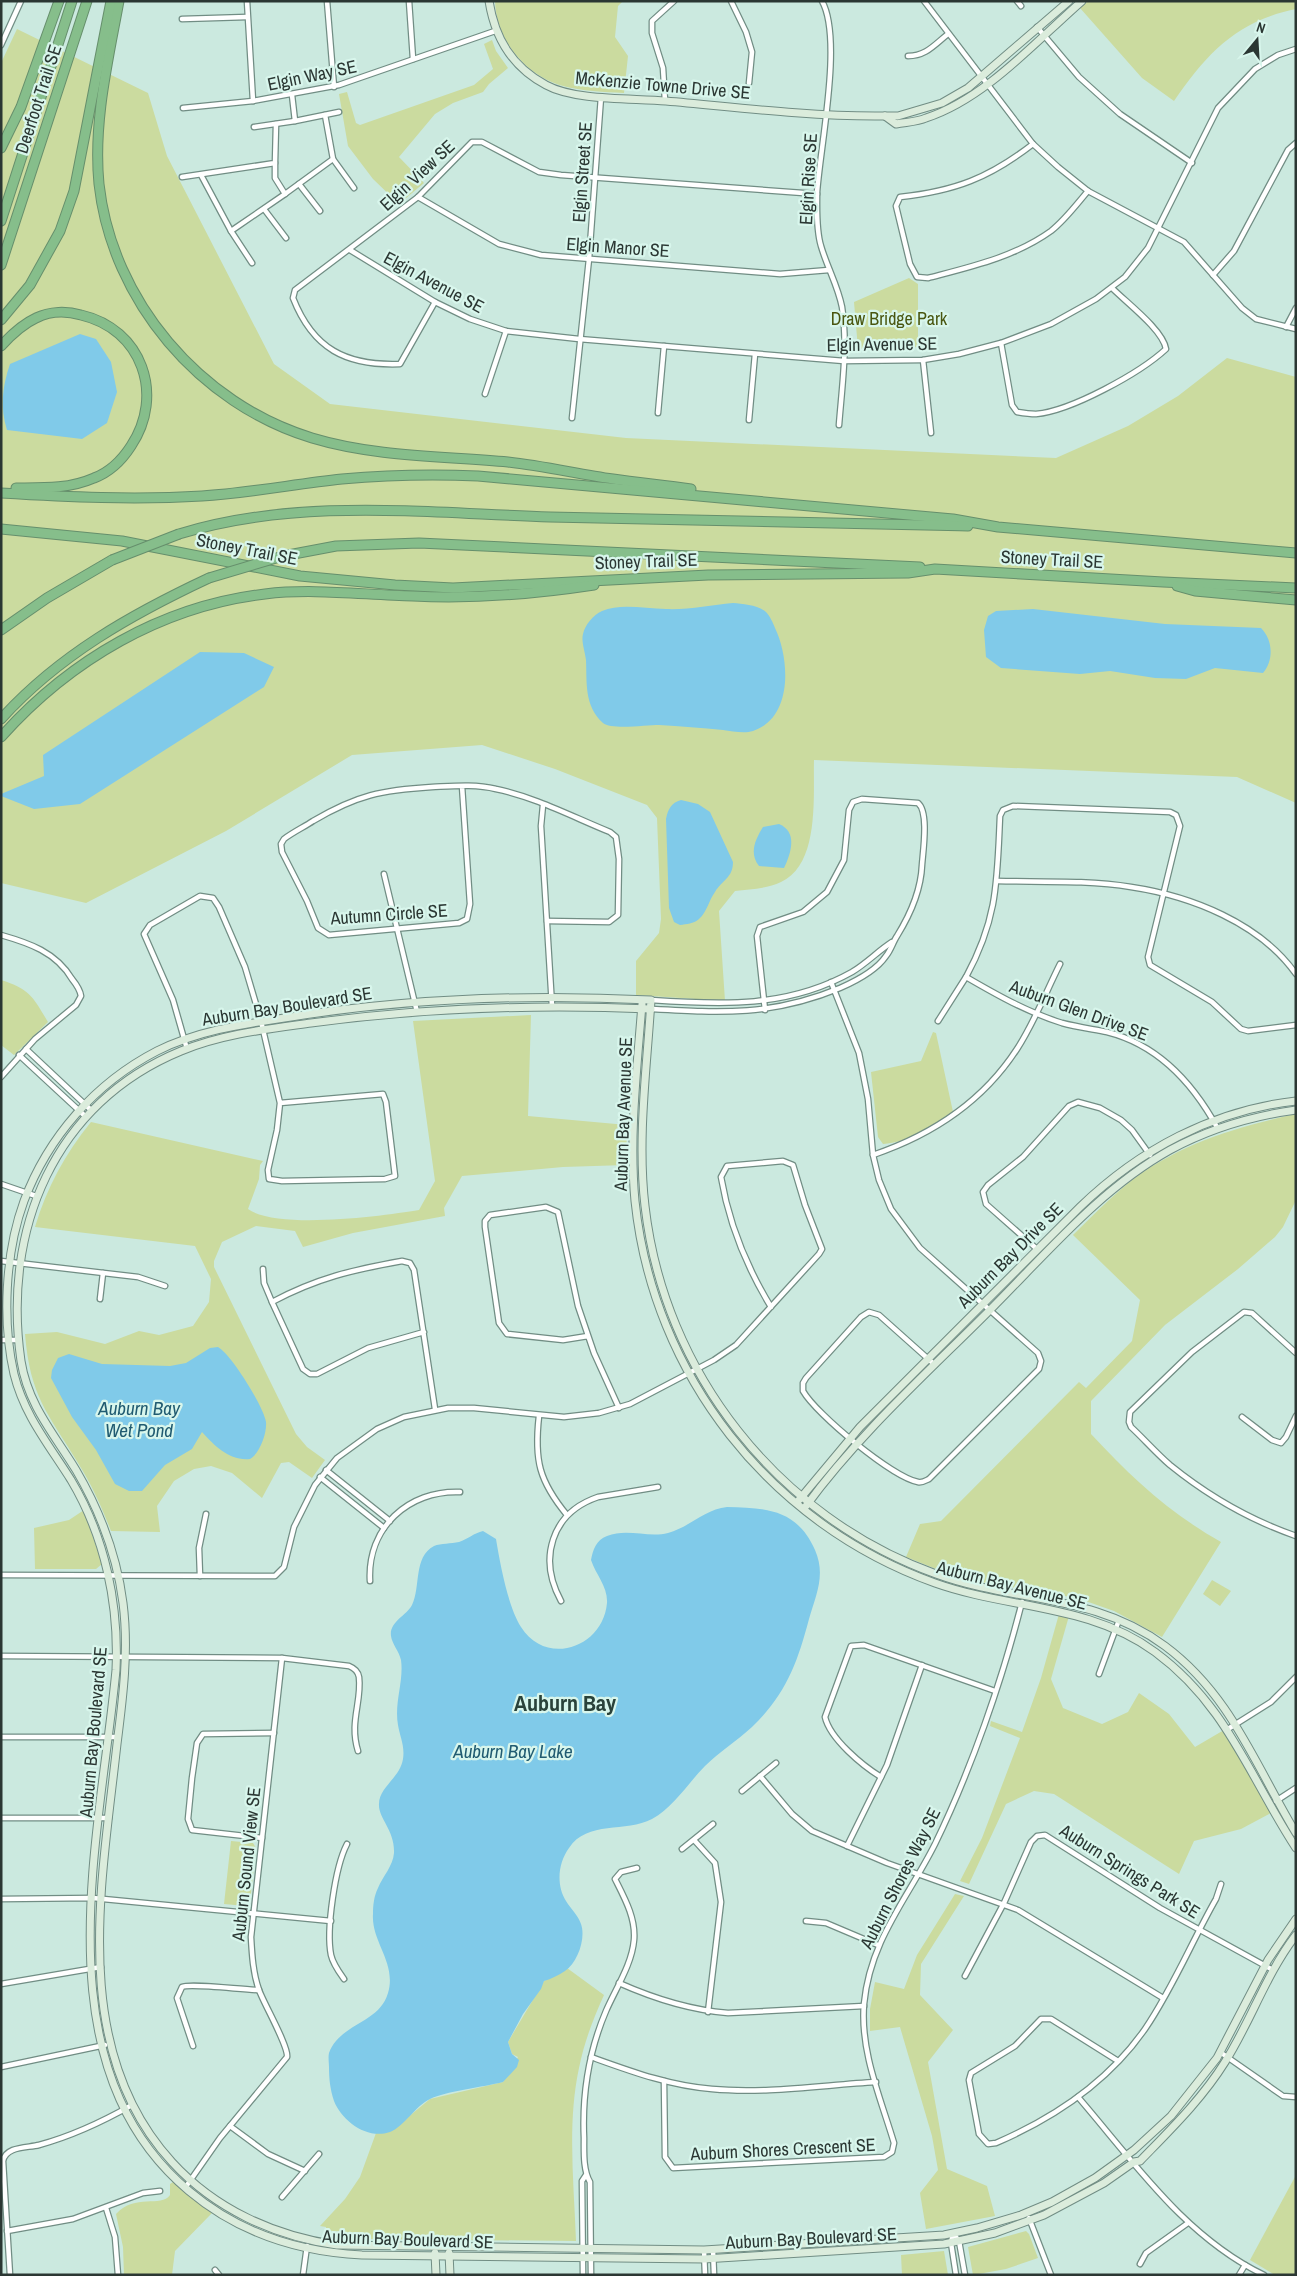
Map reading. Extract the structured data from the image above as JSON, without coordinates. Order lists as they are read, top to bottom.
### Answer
{
  "streets": {
    "highway": ["Deerfoot Trail SE", "Stoney Trail SE"],
    "street": [
      "Elgin Way SE",
      "McKenzie Towne Drive SE",
      "Elgin Street SE",
      "Elgin View SE",
      "Elgin Rise SE",
      "Elgin Manor SE",
      "Elgin Avenue SE",
      "Autumn Circle SE",
      "Auburn Bay Boulevard SE",
      "Auburn Glen Drive SE",
      "Auburn Bay Avenue SE",
      "Auburn Bay Drive SE",
      "Auburn Sound View SE",
      "Auburn Springs Park SE",
      "Auburn Shores Way SE",
      "Auburn Shores Crescent SE"
    ]
  },
  "crossings": [
    ["Elgin Way SE", "McKenzie Towne Drive SE"],
    ["McKenzie Towne Drive SE", "Elgin Street SE"],
    ["McKenzie Towne Drive SE", "Elgin Rise SE"],
    ["Elgin Street SE", "Elgin View SE"],
    ["Elgin Street SE", "Elgin Manor SE"],
    ["Elgin Street SE", "Elgin Avenue SE"],
    ["Elgin View SE", "Elgin Rise SE"],
    ["Elgin View SE", "Elgin Manor SE"],
    ["Elgin View SE", "Elgin Avenue SE"],
    ["Elgin Rise SE", "Elgin Manor SE"],
    ["Elgin Rise SE", "Elgin Avenue SE"],
    ["Auburn Bay Boulevard SE", "Auburn Bay Avenue SE"],
    ["Auburn Bay Boulevard SE", "Auburn Sound View SE"],
    ["Auburn Glen Drive SE", "Auburn Bay Drive SE"],
    ["Auburn Bay Avenue SE", "Auburn Bay Drive SE"],
    ["Auburn Bay Avenue SE", "Auburn Shores Way SE"],
    ["Auburn Shores Way SE", "Auburn Shores Crescent SE"]
  ],
  "districts": ["Auburn Bay"],
  "water": ["Auburn Bay Wet Pond", "Auburn Bay Lake"],
  "parks": ["Draw Bridge Park"],
  "north": "top"
}
